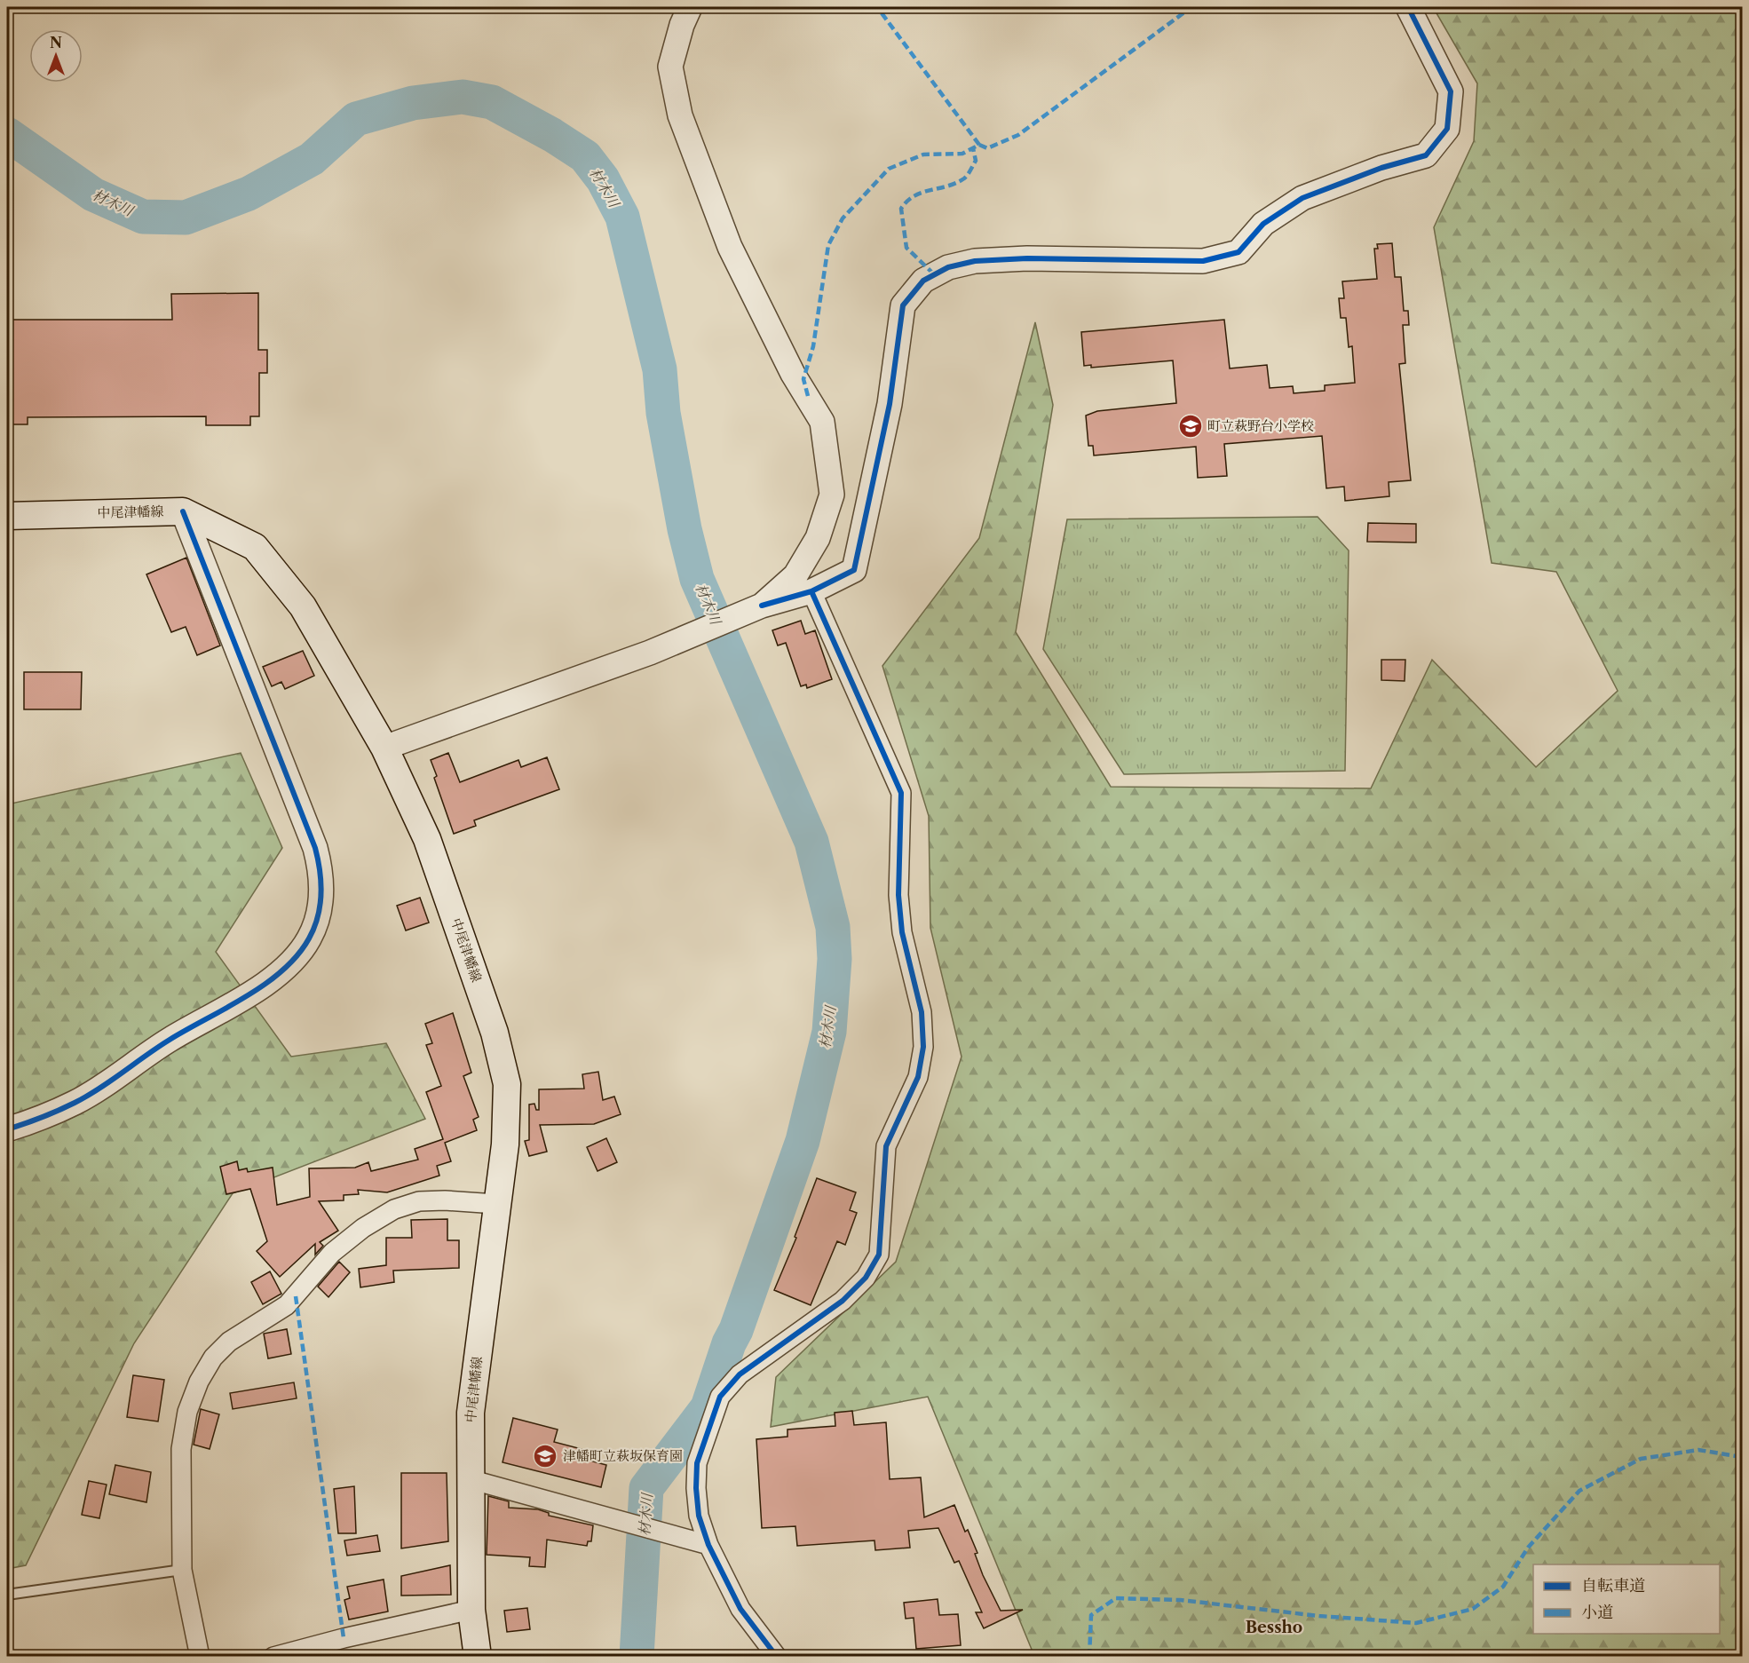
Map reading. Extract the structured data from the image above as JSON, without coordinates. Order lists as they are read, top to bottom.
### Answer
{
  "streets": {
    "main road": ["中尾津幡線"]
  },
  "districts": ["Bessho"],
  "water": ["材木川"],
  "places": {
    "school or university": ["町立萩野台小学校", "津幡町立萩坂保育園"]
  },
  "legend": ["自転車道", "小道"],
  "north": "top"
}
